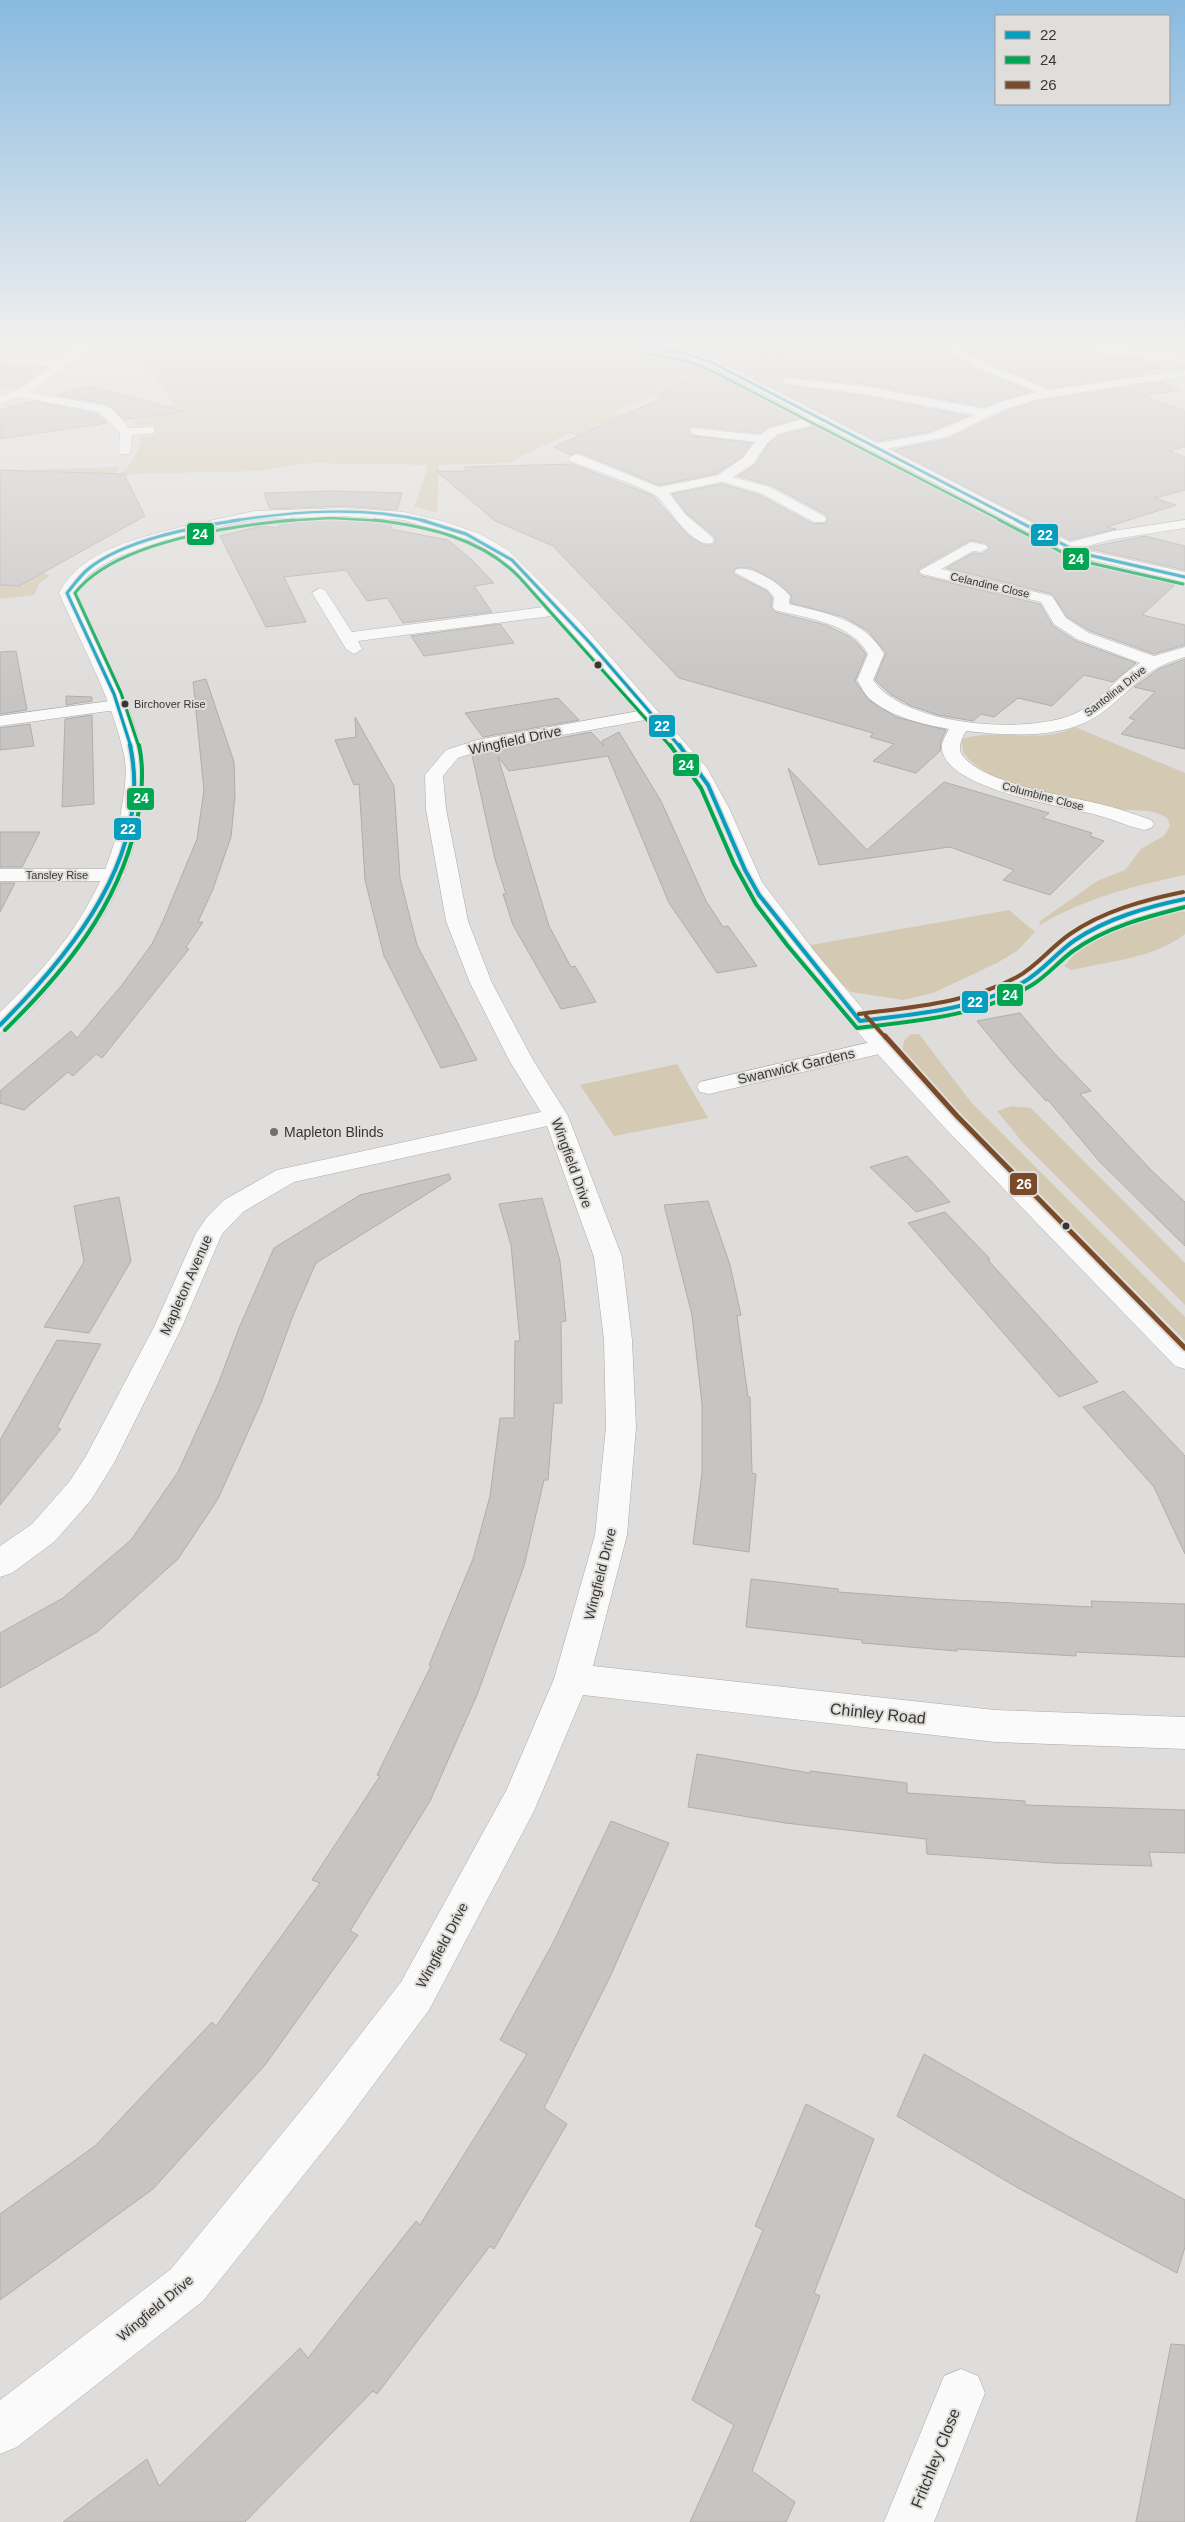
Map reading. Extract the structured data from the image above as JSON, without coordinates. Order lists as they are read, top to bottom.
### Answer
{
  "streets": {
    "street": [
      "Celandine Close",
      "Santolina Drive",
      "Wingfield Drive",
      "Columbine Close",
      "Tansley Rise",
      "Swanwick Gardens",
      "Mapleton Avenue",
      "Chinley Road",
      "Fritchley Close"
    ]
  },
  "crossings": [
    ["Celandine Close", "Santolina Drive"],
    ["Santolina Drive", "Columbine Close"],
    ["Wingfield Drive", "Mapleton Avenue"],
    ["Wingfield Drive", "Chinley Road"]
  ],
  "places": ["Birchover Rise", "Mapleton Blinds"],
  "lines": ["transit line 22", "transit line 24", "transit line 26"],
  "legend": ["22", "24", "26"]
}
